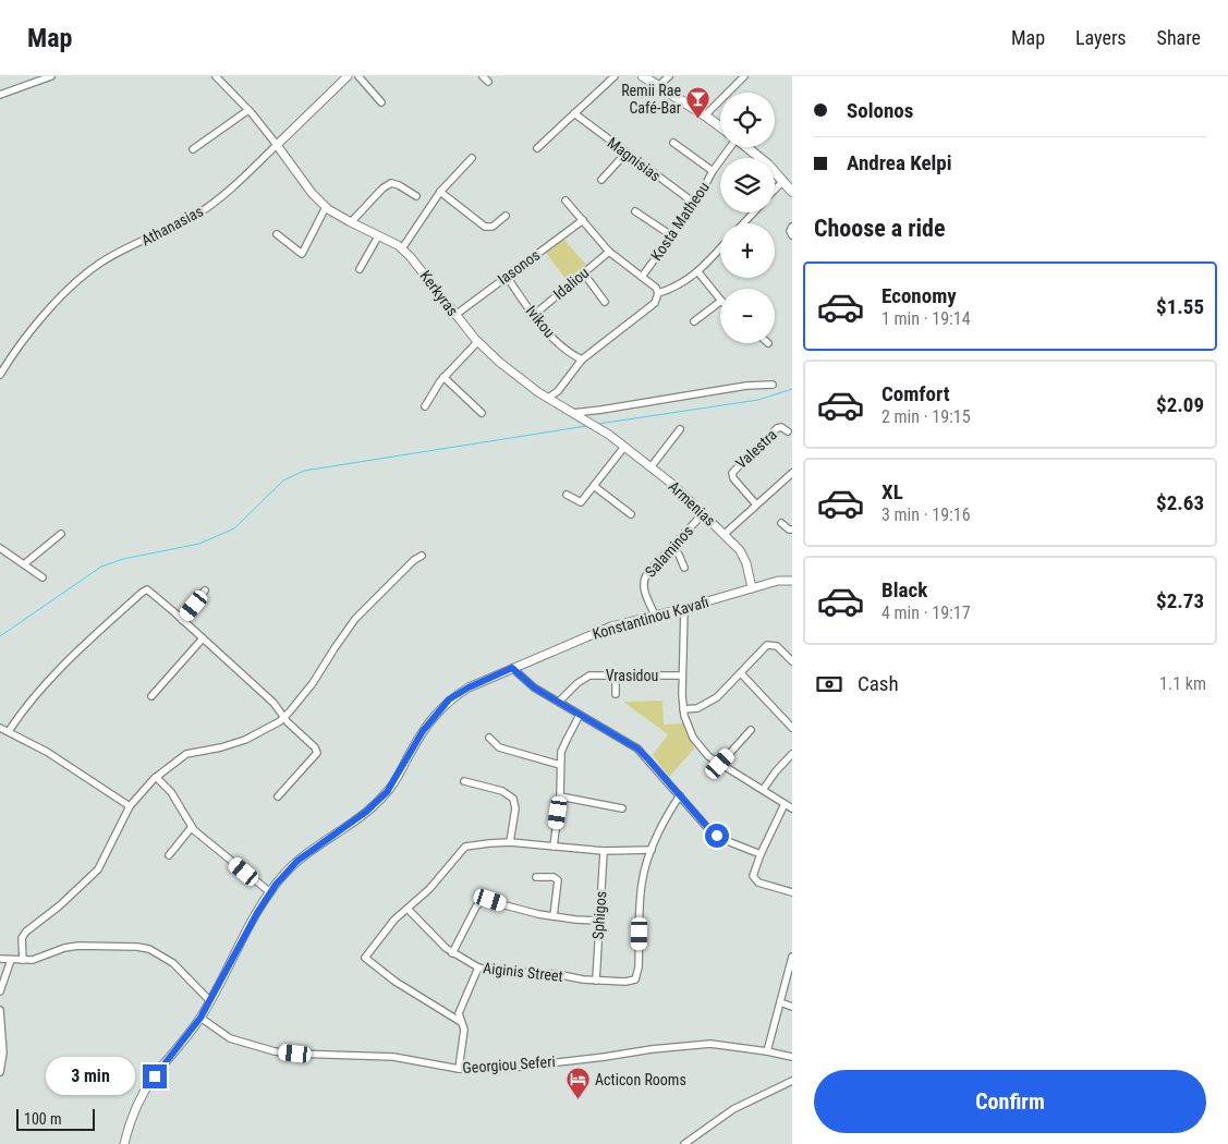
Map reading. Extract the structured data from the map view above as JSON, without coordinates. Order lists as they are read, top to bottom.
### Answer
{
  "streets": {
    "street": [
      "Magnisias",
      "Kosta Matheou",
      "Athanasias",
      "Iasonos",
      "Idaliou",
      "Kerkyras",
      "Ivikou",
      "Valestra",
      "Armenias",
      "Salaminos",
      "Konstantinou Kavafi",
      "Vrasidou",
      "Sphigos",
      "Aiginis Street",
      "Georgiou Seferi"
    ]
  },
  "crossings": [
    ["Magnisias", "Kosta Matheou"],
    ["Athanasias", "Kerkyras"],
    ["Iasonos", "Kerkyras"],
    ["Iasonos", "Ivikou"],
    ["Idaliou", "Ivikou"],
    ["Kerkyras", "Armenias"],
    ["Armenias", "Konstantinou Kavafi"],
    ["Salaminos", "Konstantinou Kavafi"],
    ["Konstantinou Kavafi", "Georgiou Seferi"],
    ["Sphigos", "Aiginis Street"]
  ],
  "places": {
    "bar": ["Remii Rae Café-Bar"],
    "hotel": ["Acticon Rooms"]
  },
  "scale_bar": "100 m",
  "page": {
    "header": "Map",
    "nav": ["Map", "Layers", "Share"],
    "banner": ["Solonos", "Andrea Kelpi"],
    "map_buttons": ["+", "−"],
    "heading": "Choose a ride",
    "list": [
      {
        "name": "Economy",
        "note": "1 min · 19:14",
        "value": "$1.55"
      },
      {
        "name": "Comfort",
        "note": "2 min · 19:15",
        "value": "$2.09"
      },
      {
        "name": "XL",
        "note": "3 min · 19:16",
        "value": "$2.63"
      },
      {
        "name": "Black",
        "note": "4 min · 19:17",
        "value": "$2.73"
      }
    ],
    "pay": ["Cash", "1.1 km"],
    "bubble": "3 min",
    "buttons": "Confirm",
    "scale": "100 m"
  }
}
